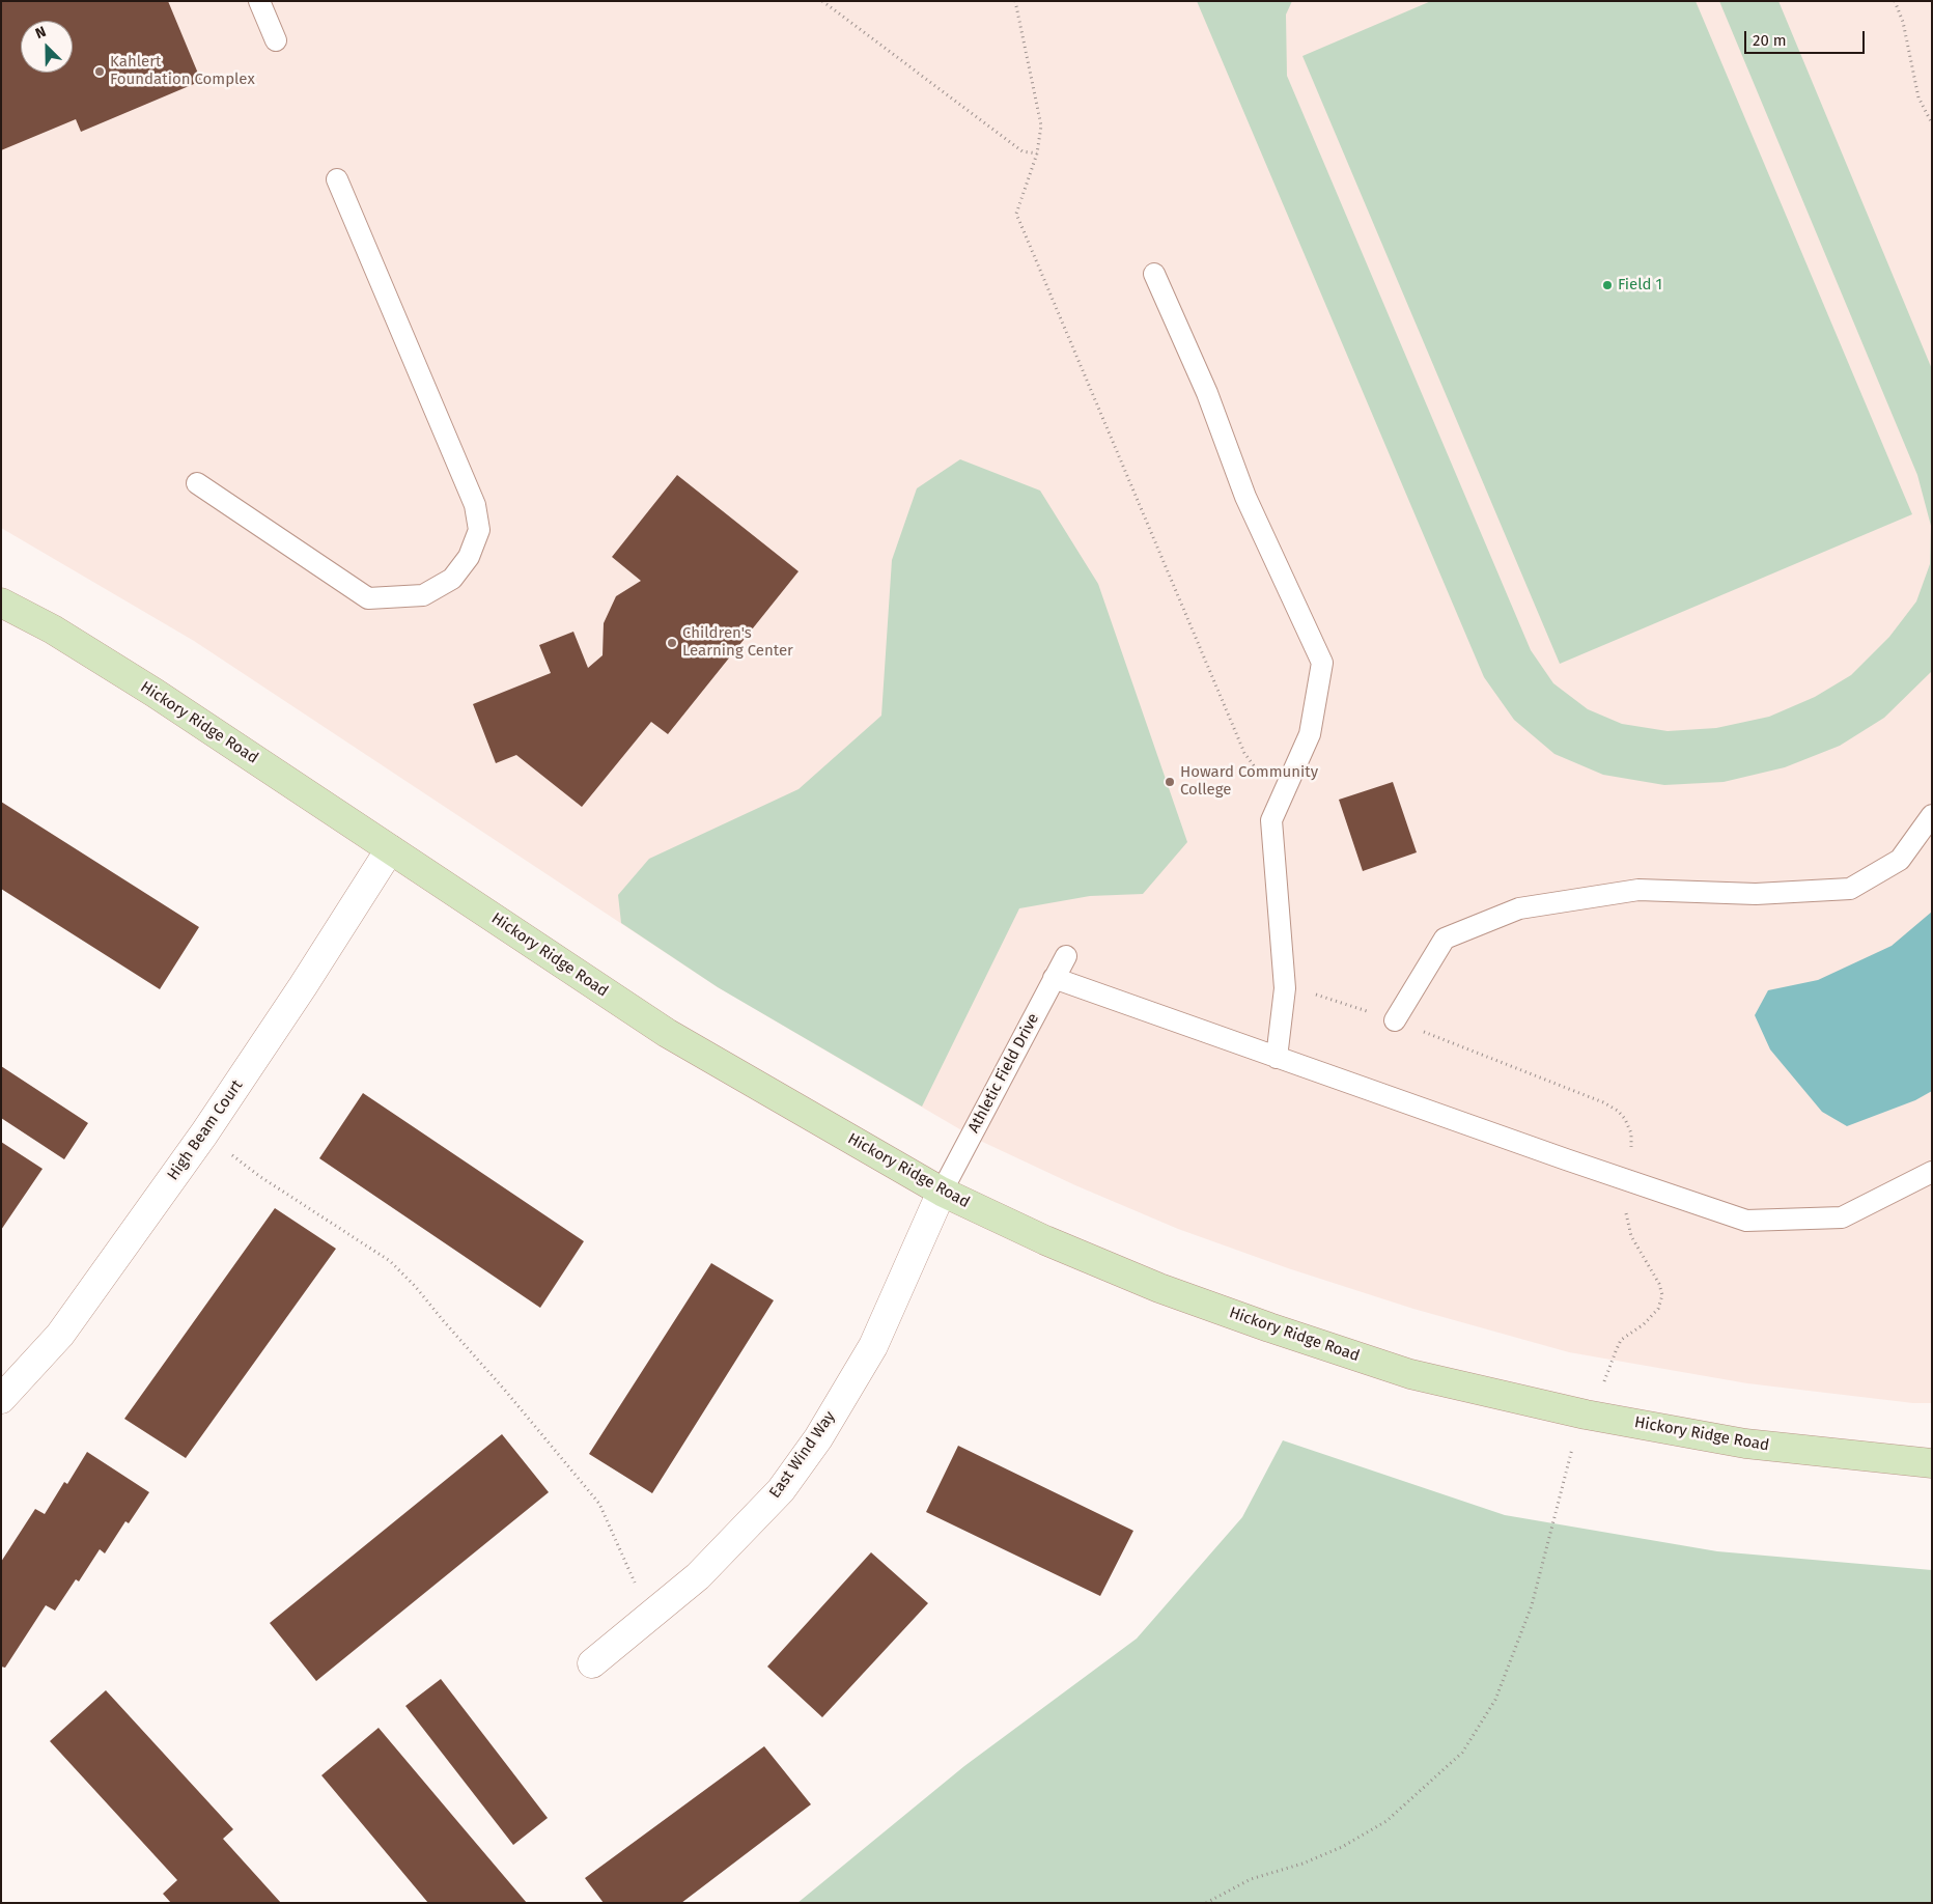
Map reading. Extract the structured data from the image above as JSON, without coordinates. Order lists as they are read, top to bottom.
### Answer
{
  "streets": {
    "street": ["Hickory Ridge Road", "High Beam Court", "East Wind Way"],
    "lane": ["Athletic Field Drive"]
  },
  "crossings": [
    ["Hickory Ridge Road", "Athletic Field Drive"],
    ["Hickory Ridge Road", "High Beam Court"],
    ["Hickory Ridge Road", "East Wind Way"],
    ["Athletic Field Drive", "East Wind Way"]
  ],
  "places": [
    "Kahlert Foundation Complex",
    "Field 1",
    "Children's Learning Center",
    "Howard Community College"
  ],
  "scale_bar": "20 m",
  "north": "top left"
}
